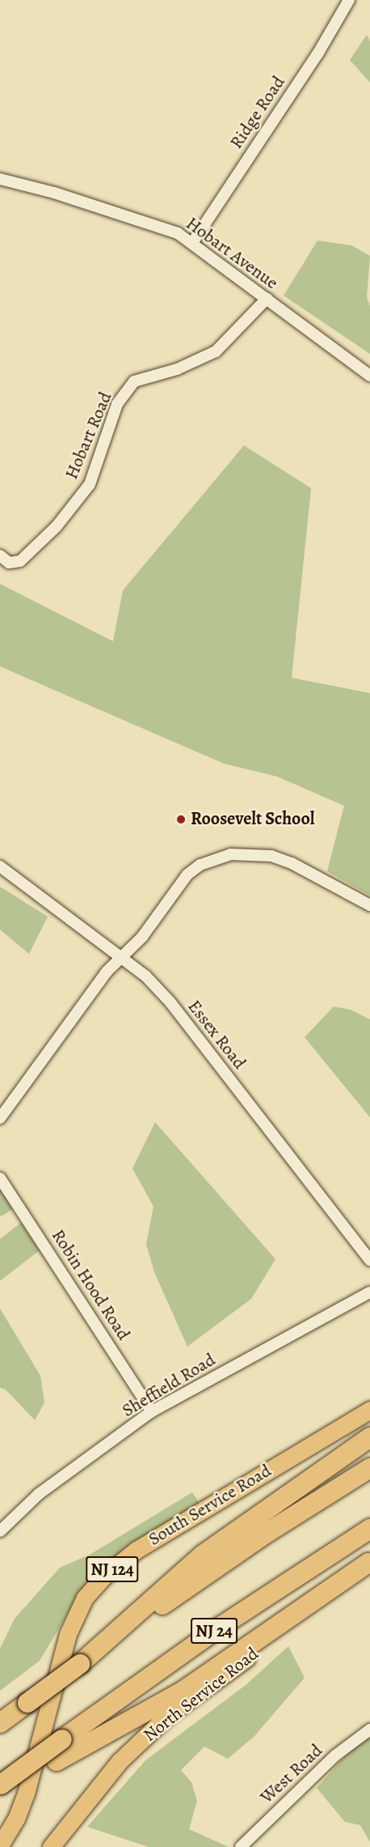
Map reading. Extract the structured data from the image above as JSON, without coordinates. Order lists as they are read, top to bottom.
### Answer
{
  "streets": {
    "highway": ["NJ 24"],
    "main road": ["South Service Road", "NJ 124", "North Service Road"],
    "street": [
      "Ridge Road",
      "Hobart Avenue",
      "Hobart Road",
      "Essex Road",
      "Robin Hood Road",
      "Sheffield Road",
      "West Road"
    ]
  },
  "crossings": [
    ["Ridge Road", "Hobart Avenue"],
    ["Hobart Avenue", "Hobart Road"],
    ["Robin Hood Road", "Sheffield Road"]
  ],
  "places": ["Roosevelt School"]
}
